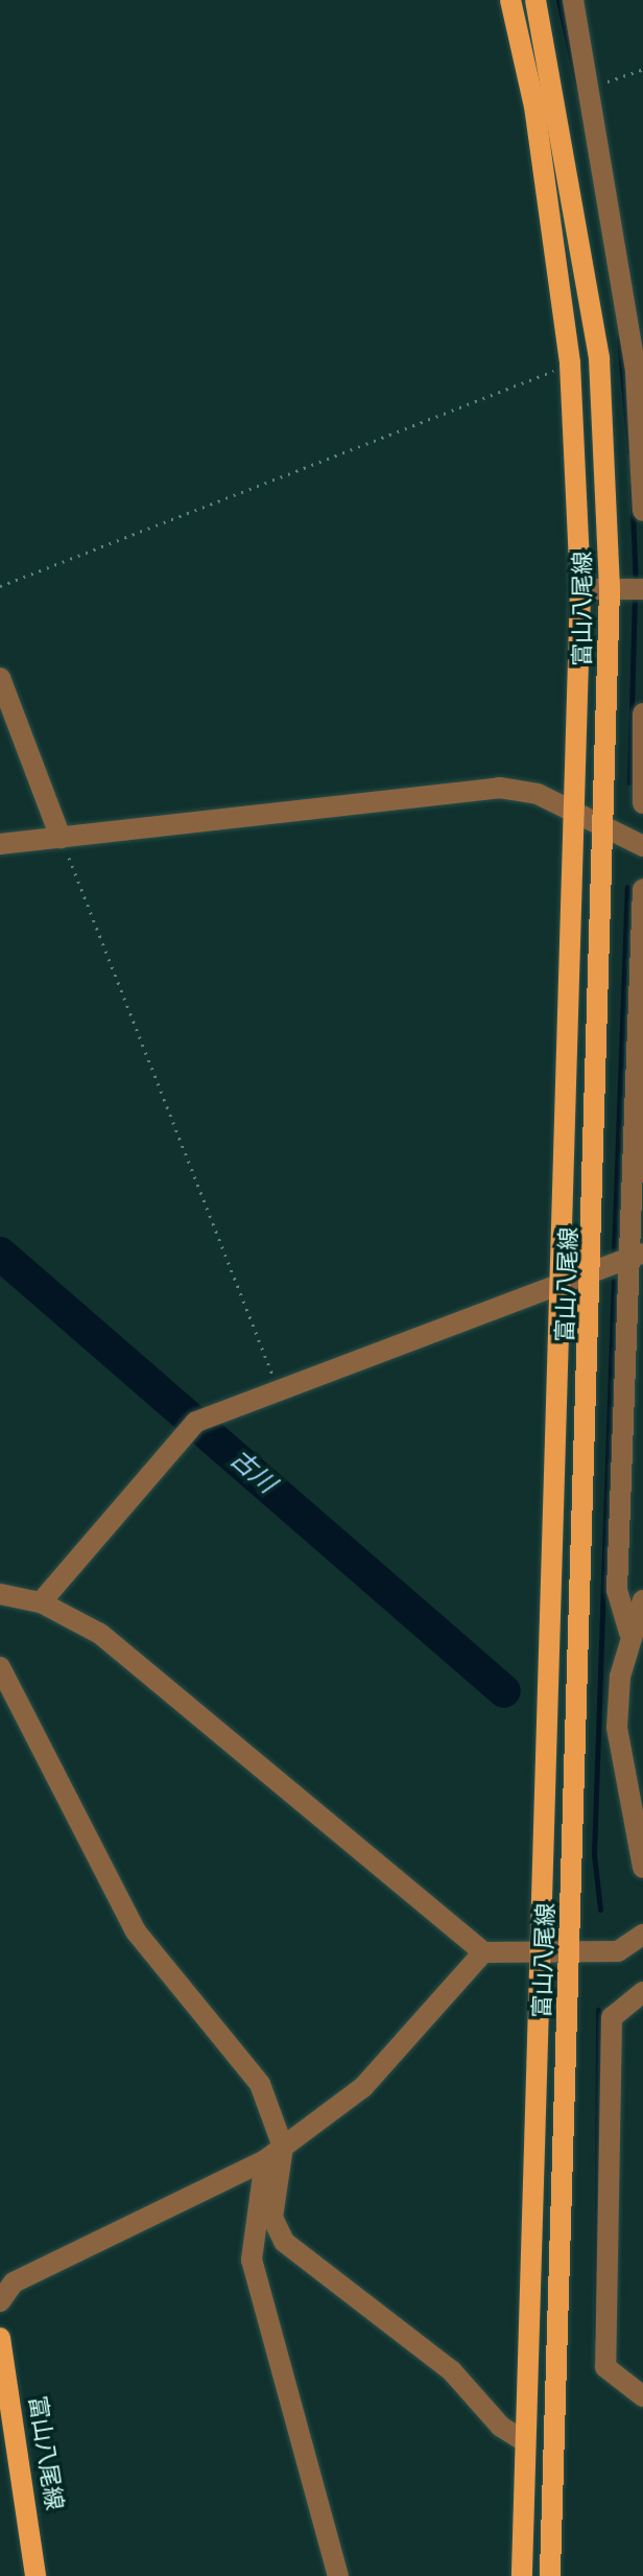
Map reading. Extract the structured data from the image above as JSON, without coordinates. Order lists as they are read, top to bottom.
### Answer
{
  "streets": {
    "main road": ["富山八尾線"]
  },
  "water": ["古川"]
}
